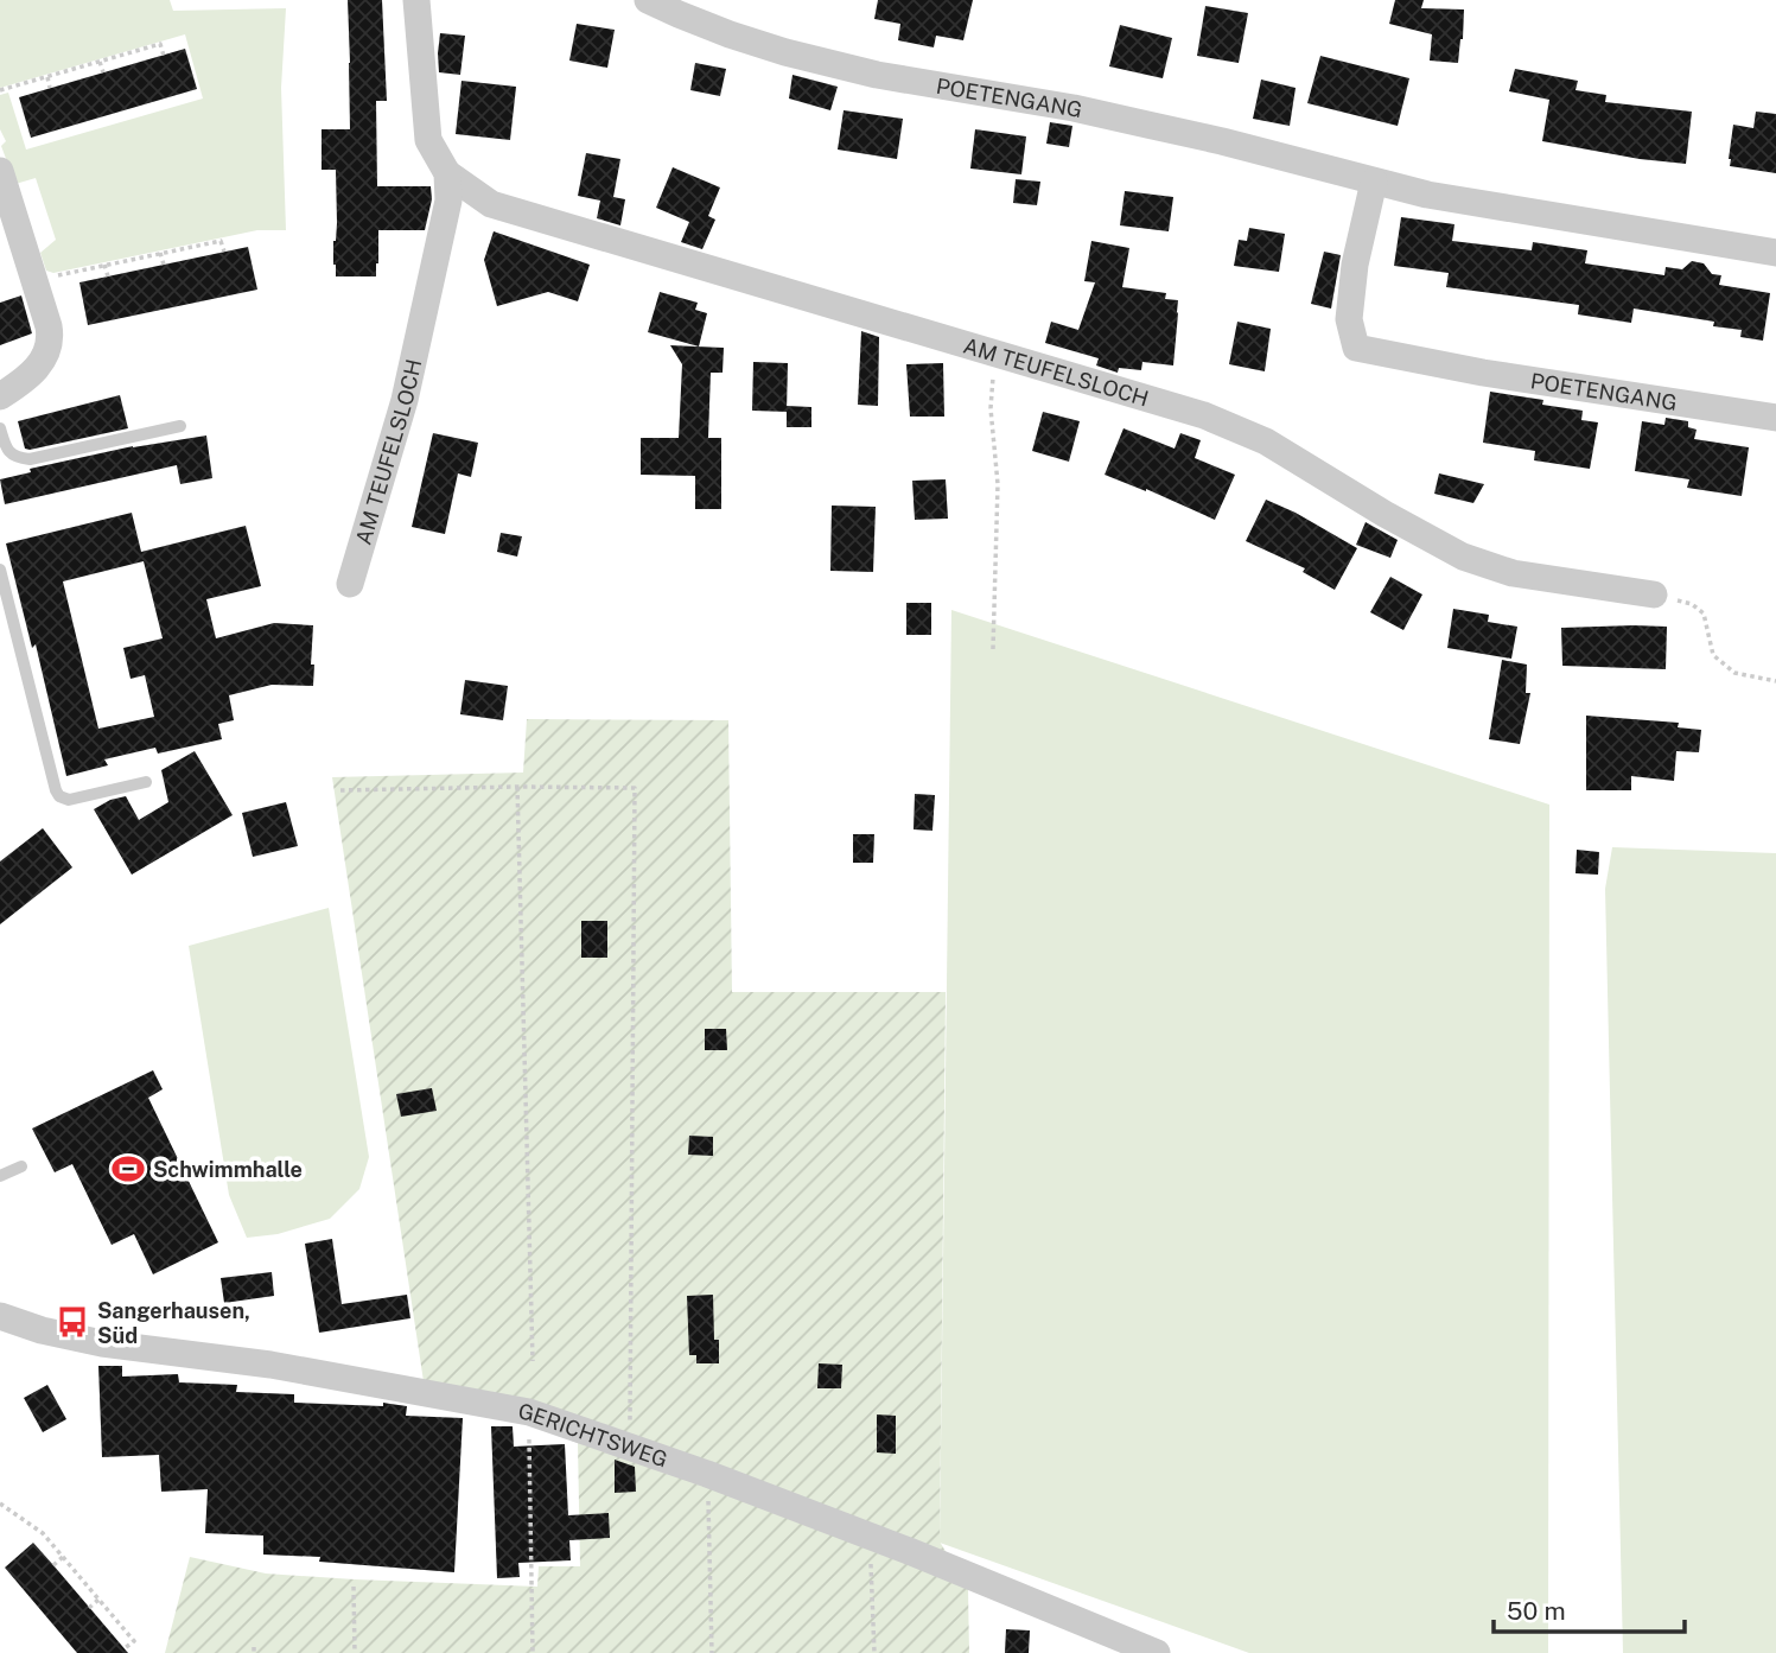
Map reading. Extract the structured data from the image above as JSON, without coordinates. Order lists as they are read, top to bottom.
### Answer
{
  "streets": {
    "street": ["POETENGANG", "AM TEUFELSLOCH", "GERICHTSWEG"]
  },
  "places": {
    "sports": ["Schwimmhalle"],
    "bus stop": ["Sangerhausen, Süd"]
  },
  "scale_bar": "50 m"
}
